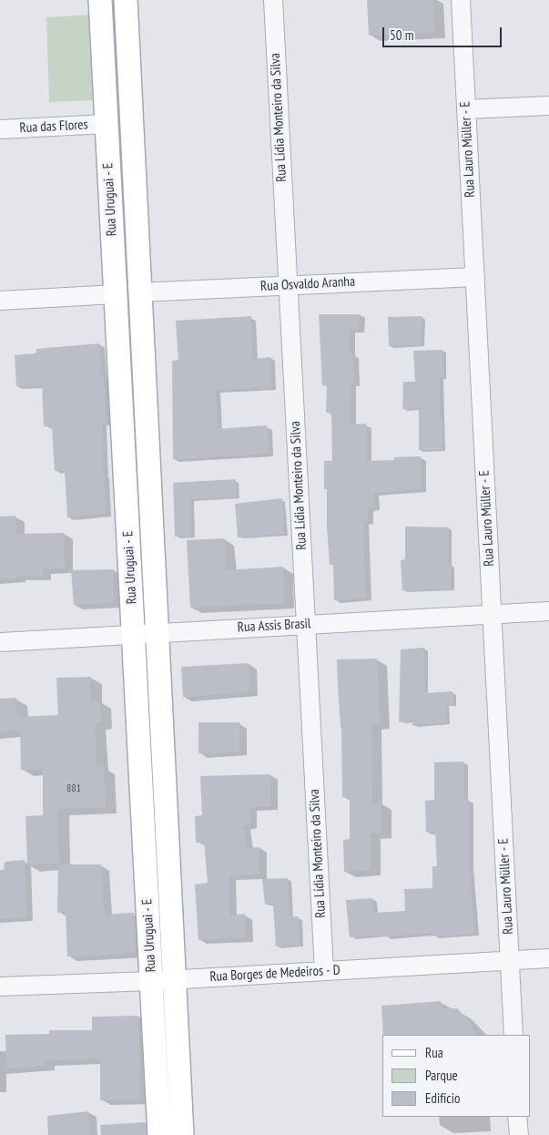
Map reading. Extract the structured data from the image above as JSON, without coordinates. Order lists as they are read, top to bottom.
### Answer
{
  "streets": {
    "main road": ["Rua Uruguai - E"],
    "street": [
      "Rua Lídia Monteiro da Silva",
      "Rua das Flores",
      "Rua Lauro Müller - E",
      "Rua Osvaldo Aranha",
      "Rua Assis Brasil",
      "Rua Borges de Medeiros - D"
    ]
  },
  "crossings": [
    ["Rua Lídia Monteiro da Silva", "Rua Osvaldo Aranha"],
    ["Rua Lídia Monteiro da Silva", "Rua Assis Brasil"],
    ["Rua Lídia Monteiro da Silva", "Rua Borges de Medeiros - D"],
    ["Rua das Flores", "Rua Uruguai - E"],
    ["Rua Lauro Müller - E", "Rua Osvaldo Aranha"],
    ["Rua Lauro Müller - E", "Rua Assis Brasil"],
    ["Rua Lauro Müller - E", "Rua Borges de Medeiros - D"],
    ["Rua Uruguai - E", "Rua Osvaldo Aranha"],
    ["Rua Uruguai - E", "Rua Assis Brasil"],
    ["Rua Uruguai - E", "Rua Borges de Medeiros - D"]
  ],
  "house_numbers": ["881"],
  "legend": ["Rua", "Parque", "Edifício"],
  "scale_bar": "50 m"
}
